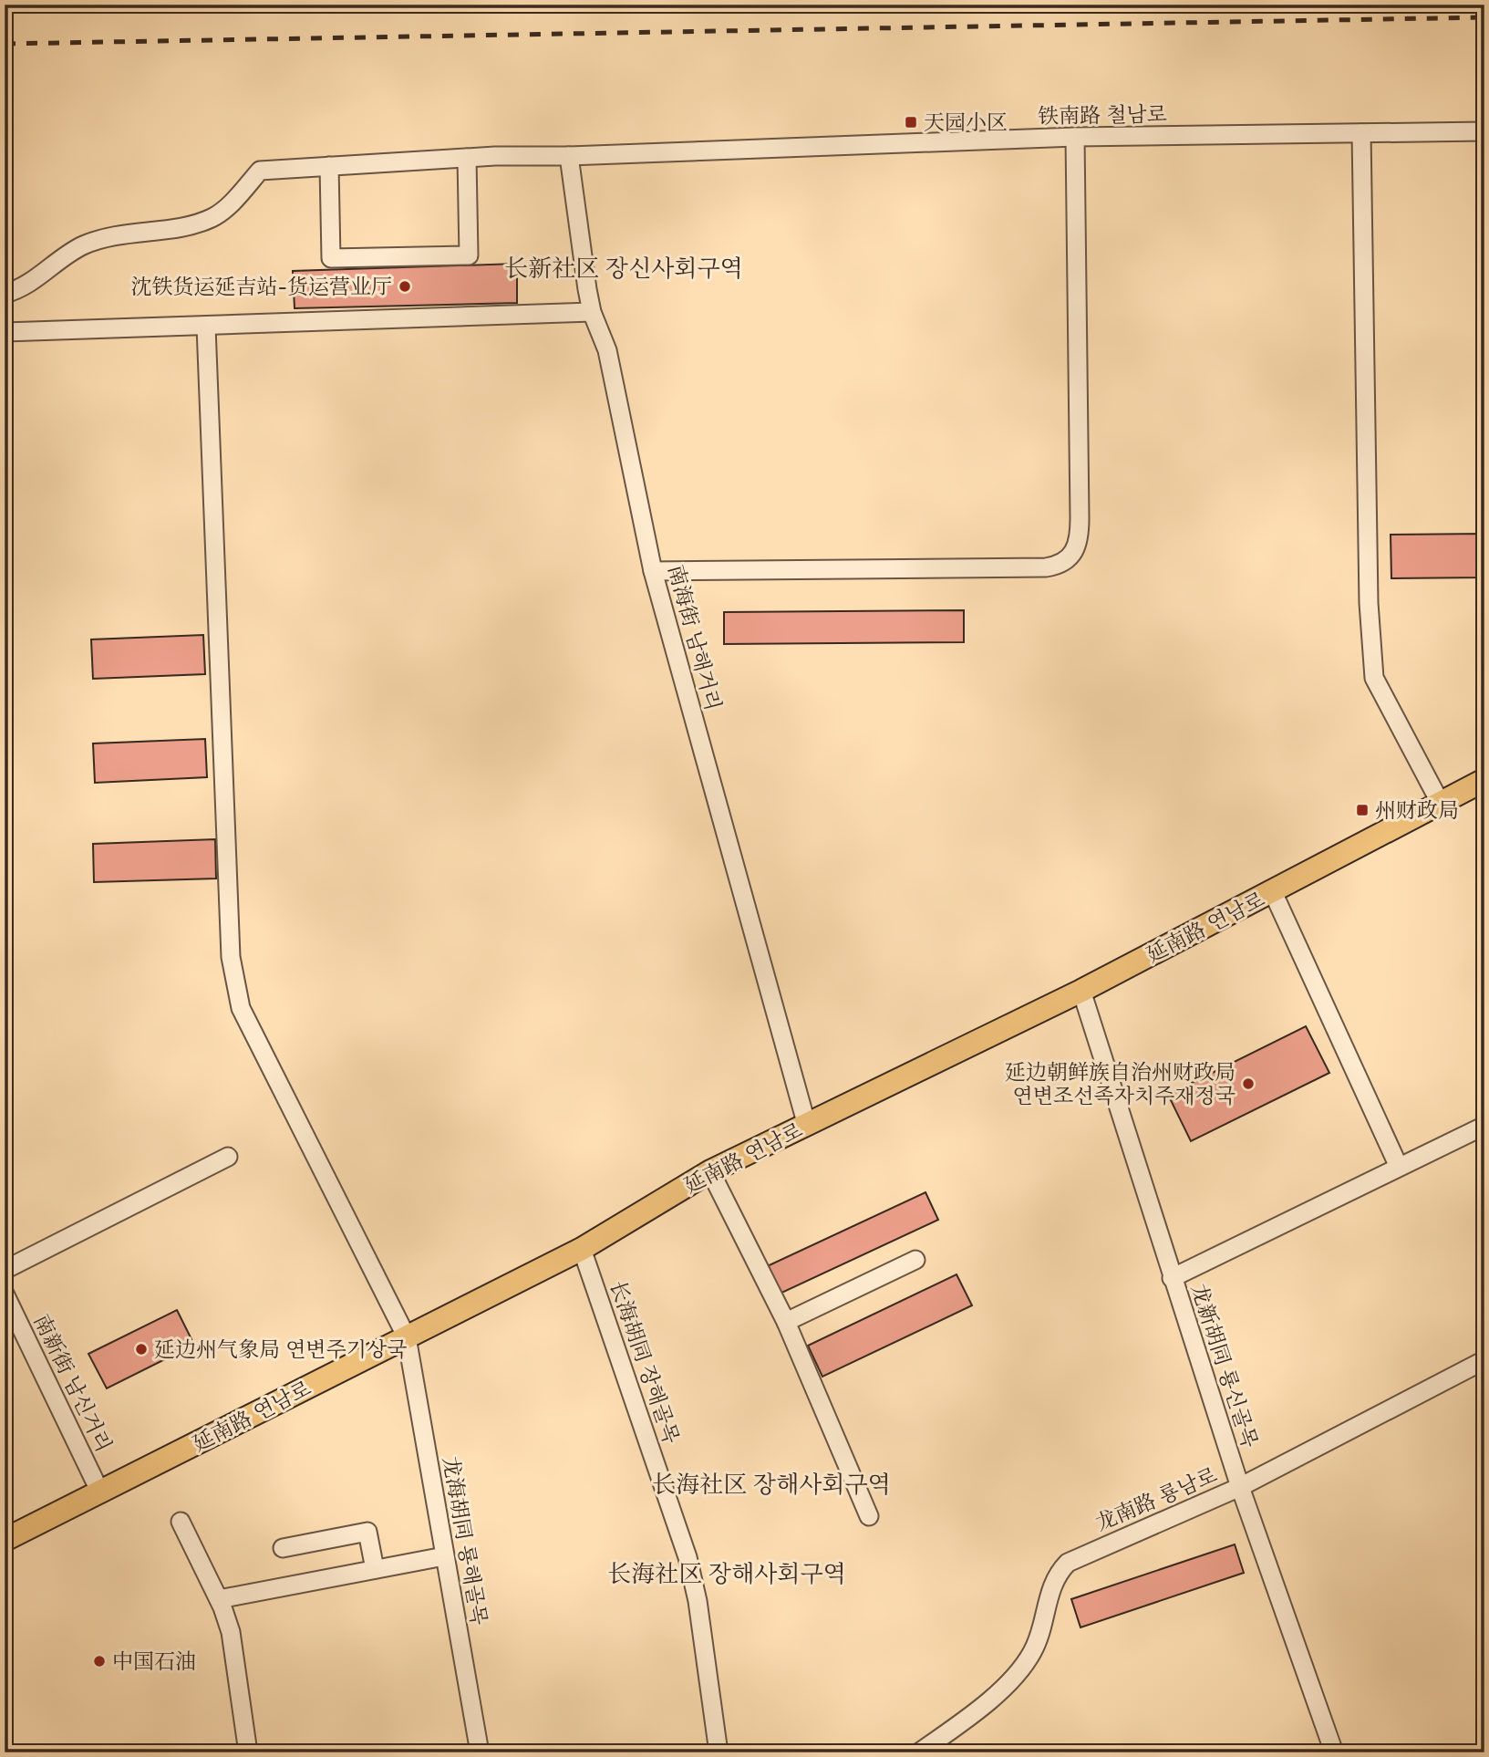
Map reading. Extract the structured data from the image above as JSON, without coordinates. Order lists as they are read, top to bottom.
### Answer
{
  "streets": {
    "main road": ["延南路 연남로"],
    "street": [
      "铁南路 철남로",
      "南海街 남해거리",
      "长海胡同 장해골목",
      "龙新胡同 룡신골목",
      "南新街 남신거리",
      "龙南路 룡남로",
      "龙海胡同 룡해골목"
    ]
  },
  "crossings": [
    ["铁南路 철남로", "南海街 남해거리"],
    ["南海街 남해거리", "延南路 연남로"],
    ["延南路 연남로", "长海胡同 장해골목"],
    ["延南路 연남로", "龙新胡同 룡신골목"],
    ["延南路 연남로", "南新街 남신거리"],
    ["延南路 연남로", "龙海胡同 룡해골목"],
    ["龙新胡同 룡신골목", "龙南路 룡남로"]
  ],
  "districts": ["长新社区 장신사회구역", "长海社区 장해사회구역", "长海社区 장해사회구역"],
  "places": {
    "transit": ["天园小区", "州财政局"],
    "other": [
      "沈铁货运延吉站-货运营业厅",
      "延边朝鲜族自治州财政局 연변조선족자치주재정국",
      "延边州气象局 연변주기상국",
      "中国石油"
    ]
  }
}
